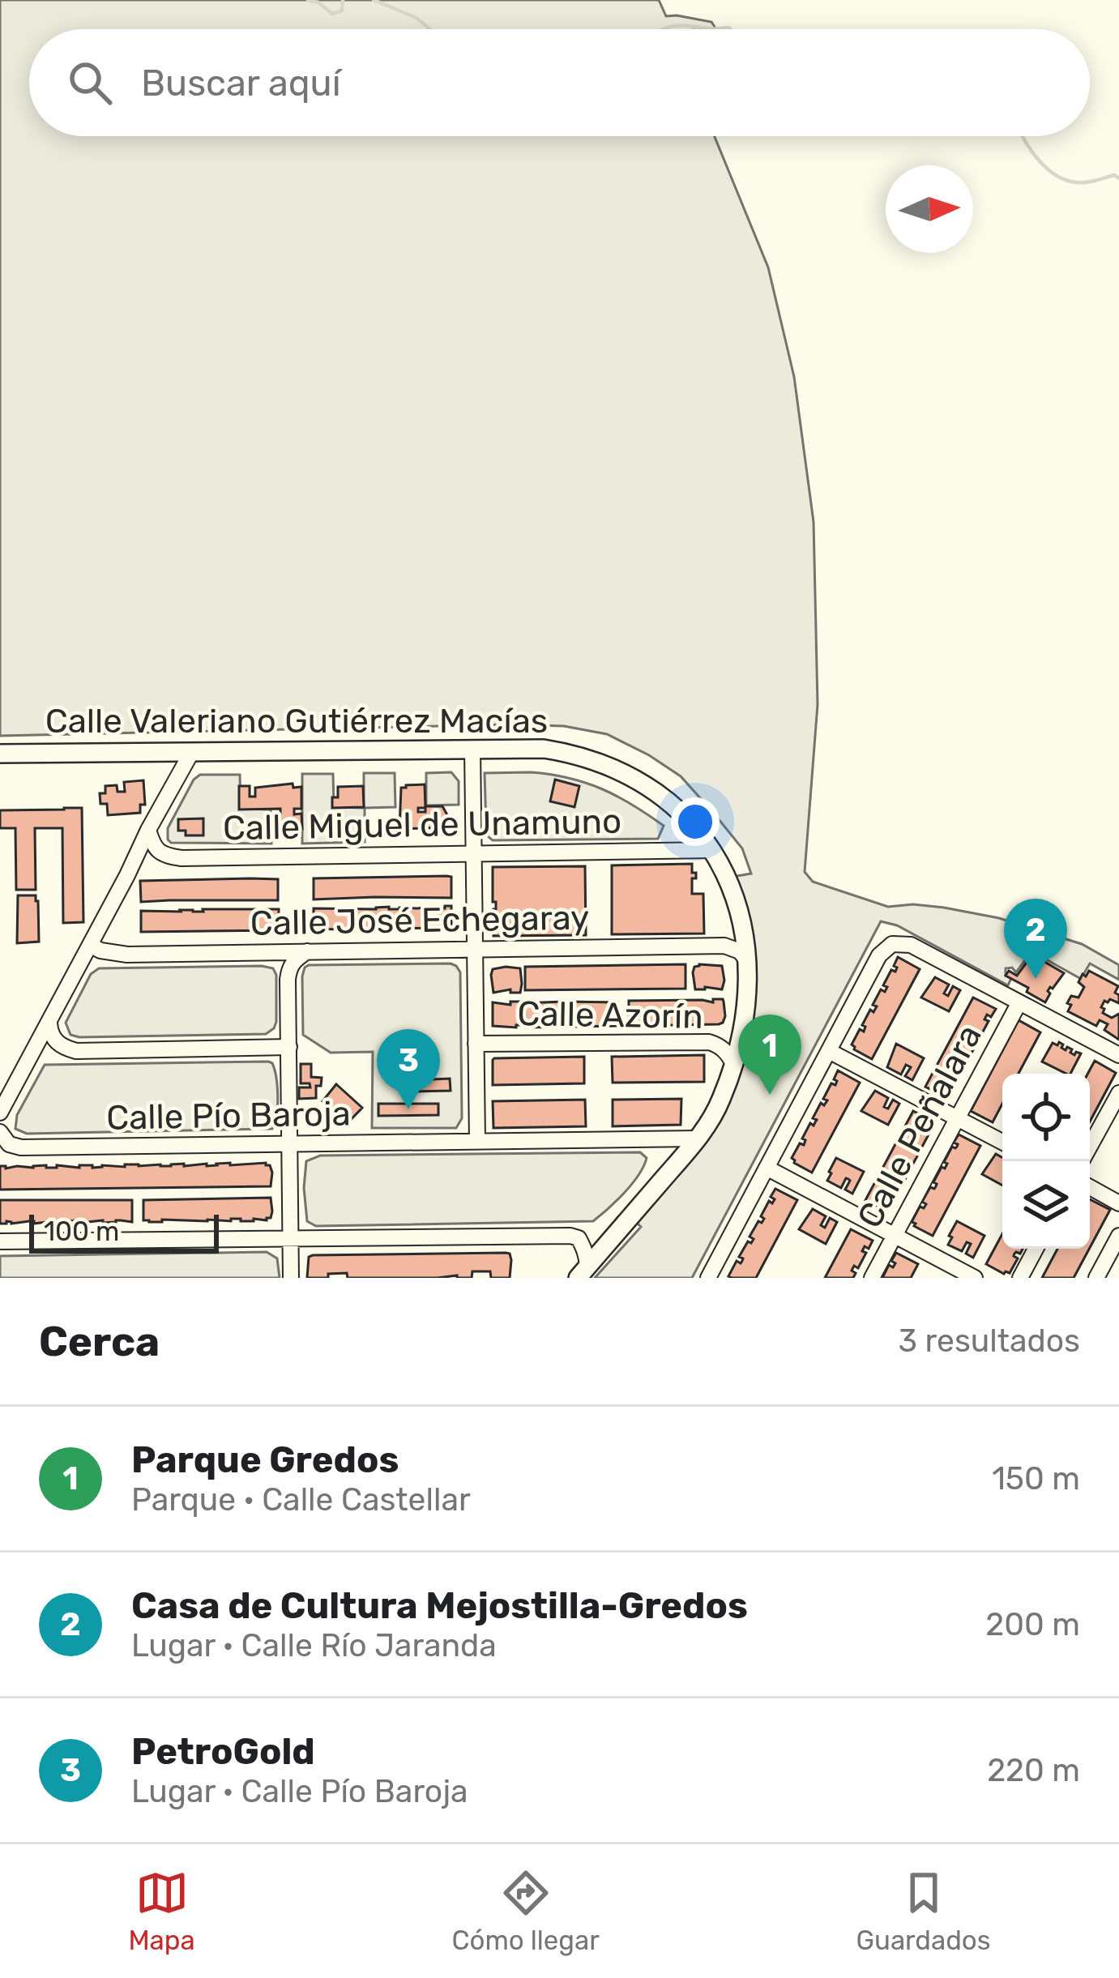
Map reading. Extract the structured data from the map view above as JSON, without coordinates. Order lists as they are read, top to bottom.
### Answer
{
  "streets": {
    "main road": ["Calle Valeriano Gutiérrez Macías"],
    "street": [
      "Calle Miguel de Unamuno",
      "Calle José Echegaray",
      "Calle Azorín",
      "Calle Pío Baroja",
      "Calle Peñalara"
    ]
  },
  "crossings": [
    ["Calle Valeriano Gutiérrez Macías", "Calle Miguel de Unamuno"],
    ["Calle Valeriano Gutiérrez Macías", "Calle José Echegaray"],
    ["Calle Valeriano Gutiérrez Macías", "Calle Azorín"],
    ["Calle Valeriano Gutiérrez Macías", "Calle Pío Baroja"]
  ],
  "scale_bar": "100 m",
  "north": "right",
  "page": {
    "search": "Buscar aquí",
    "pins": ["2", "1", "3"],
    "scale": "100 m",
    "heading": ["Cerca", "3 resultados"],
    "list": [
      {
        "mark": "1",
        "name": "Parque Gredos",
        "note": "Parque · Calle Castellar",
        "value": "150 m"
      },
      {
        "mark": "2",
        "name": "Casa de Cultura Mejostilla-Gredos",
        "note": "Lugar · Calle Río Jaranda",
        "value": "200 m"
      },
      {
        "mark": "3",
        "name": "PetroGold",
        "note": "Lugar · Calle Pío Baroja",
        "value": "220 m"
      }
    ],
    "nav": ["Mapa", "Cómo llegar", "Guardados"]
  }
}
